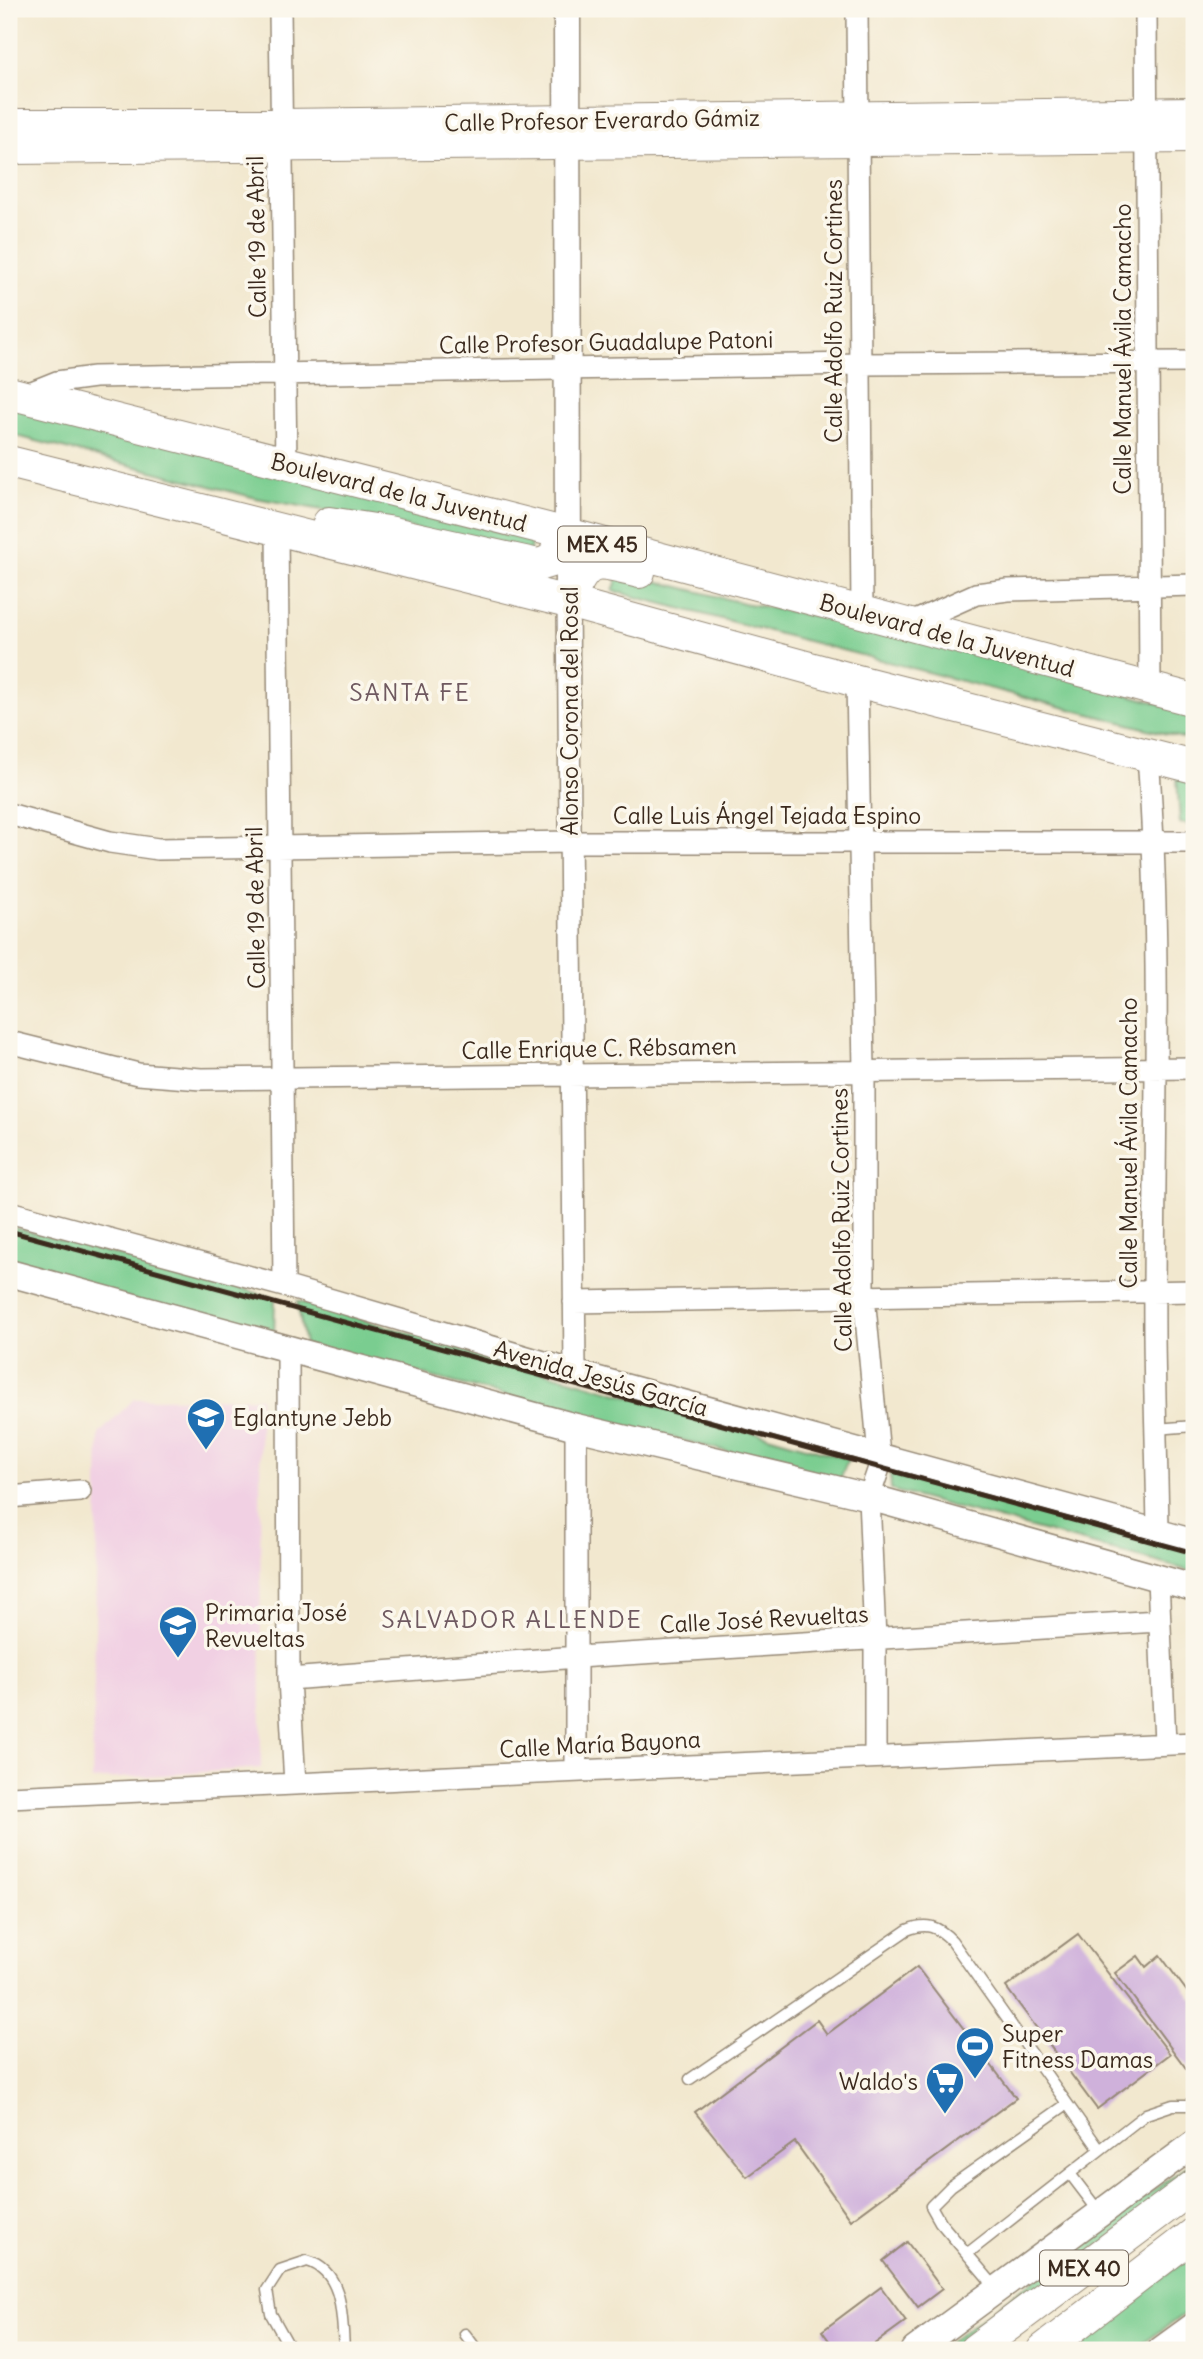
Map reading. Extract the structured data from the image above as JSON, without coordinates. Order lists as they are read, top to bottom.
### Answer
{
  "streets": {
    "main road": [
      "Calle Profesor Everardo Gámiz",
      "Boulevard de la Juventud",
      "MEX 45",
      "MEX 40"
    ],
    "street": [
      "Calle 19 de Abril",
      "Calle Adolfo Ruiz Cortines",
      "Calle Profesor Guadalupe Patoni",
      "Calle Manuel Ávila Camacho",
      "Alonso Corona del Rosal",
      "Calle Luis Ángel Tejada Espino",
      "Calle Enrique C. Rébsamen",
      "Avenida Jesús García",
      "Calle José Revueltas",
      "Calle María Bayona"
    ]
  },
  "crossings": [
    ["Calle Profesor Everardo Gámiz", "Calle 19 de Abril"],
    ["Calle Profesor Everardo Gámiz", "Calle Adolfo Ruiz Cortines"],
    ["Calle Profesor Everardo Gámiz", "Calle Manuel Ávila Camacho"],
    ["Calle Profesor Everardo Gámiz", "Alonso Corona del Rosal"],
    ["Calle 19 de Abril", "Calle Profesor Guadalupe Patoni"],
    ["Calle 19 de Abril", "Boulevard de la Juventud"],
    ["Calle 19 de Abril", "Calle Luis Ángel Tejada Espino"],
    ["Calle 19 de Abril", "Calle Enrique C. Rébsamen"],
    ["Calle 19 de Abril", "Avenida Jesús García"],
    ["Calle Adolfo Ruiz Cortines", "Calle Profesor Guadalupe Patoni"],
    ["Calle Adolfo Ruiz Cortines", "Boulevard de la Juventud"],
    ["Calle Adolfo Ruiz Cortines", "Calle Luis Ángel Tejada Espino"],
    ["Calle Adolfo Ruiz Cortines", "Calle Enrique C. Rébsamen"],
    ["Calle Adolfo Ruiz Cortines", "Avenida Jesús García"],
    ["Calle Adolfo Ruiz Cortines", "Calle José Revueltas"],
    ["Calle Adolfo Ruiz Cortines", "Calle María Bayona"],
    ["Calle Profesor Guadalupe Patoni", "Calle Manuel Ávila Camacho"],
    ["Calle Profesor Guadalupe Patoni", "Boulevard de la Juventud"],
    ["Calle Profesor Guadalupe Patoni", "Alonso Corona del Rosal"],
    ["Calle Manuel Ávila Camacho", "Boulevard de la Juventud"],
    ["Calle Manuel Ávila Camacho", "Calle Luis Ángel Tejada Espino"],
    ["Calle Manuel Ávila Camacho", "Calle Enrique C. Rébsamen"],
    ["Calle Manuel Ávila Camacho", "Avenida Jesús García"],
    ["Boulevard de la Juventud", "Alonso Corona del Rosal"],
    ["Alonso Corona del Rosal", "Calle Luis Ángel Tejada Espino"],
    ["Alonso Corona del Rosal", "Calle Enrique C. Rébsamen"],
    ["Alonso Corona del Rosal", "Avenida Jesús García"]
  ],
  "districts": ["SANTA FE", "SALVADOR ALLENDE"],
  "places": {
    "school or university": ["Eglantyne Jebb", "Primaria José Revueltas"],
    "sports": ["Super Fitness Damas"],
    "supermarket": ["Waldo's"]
  }
}
